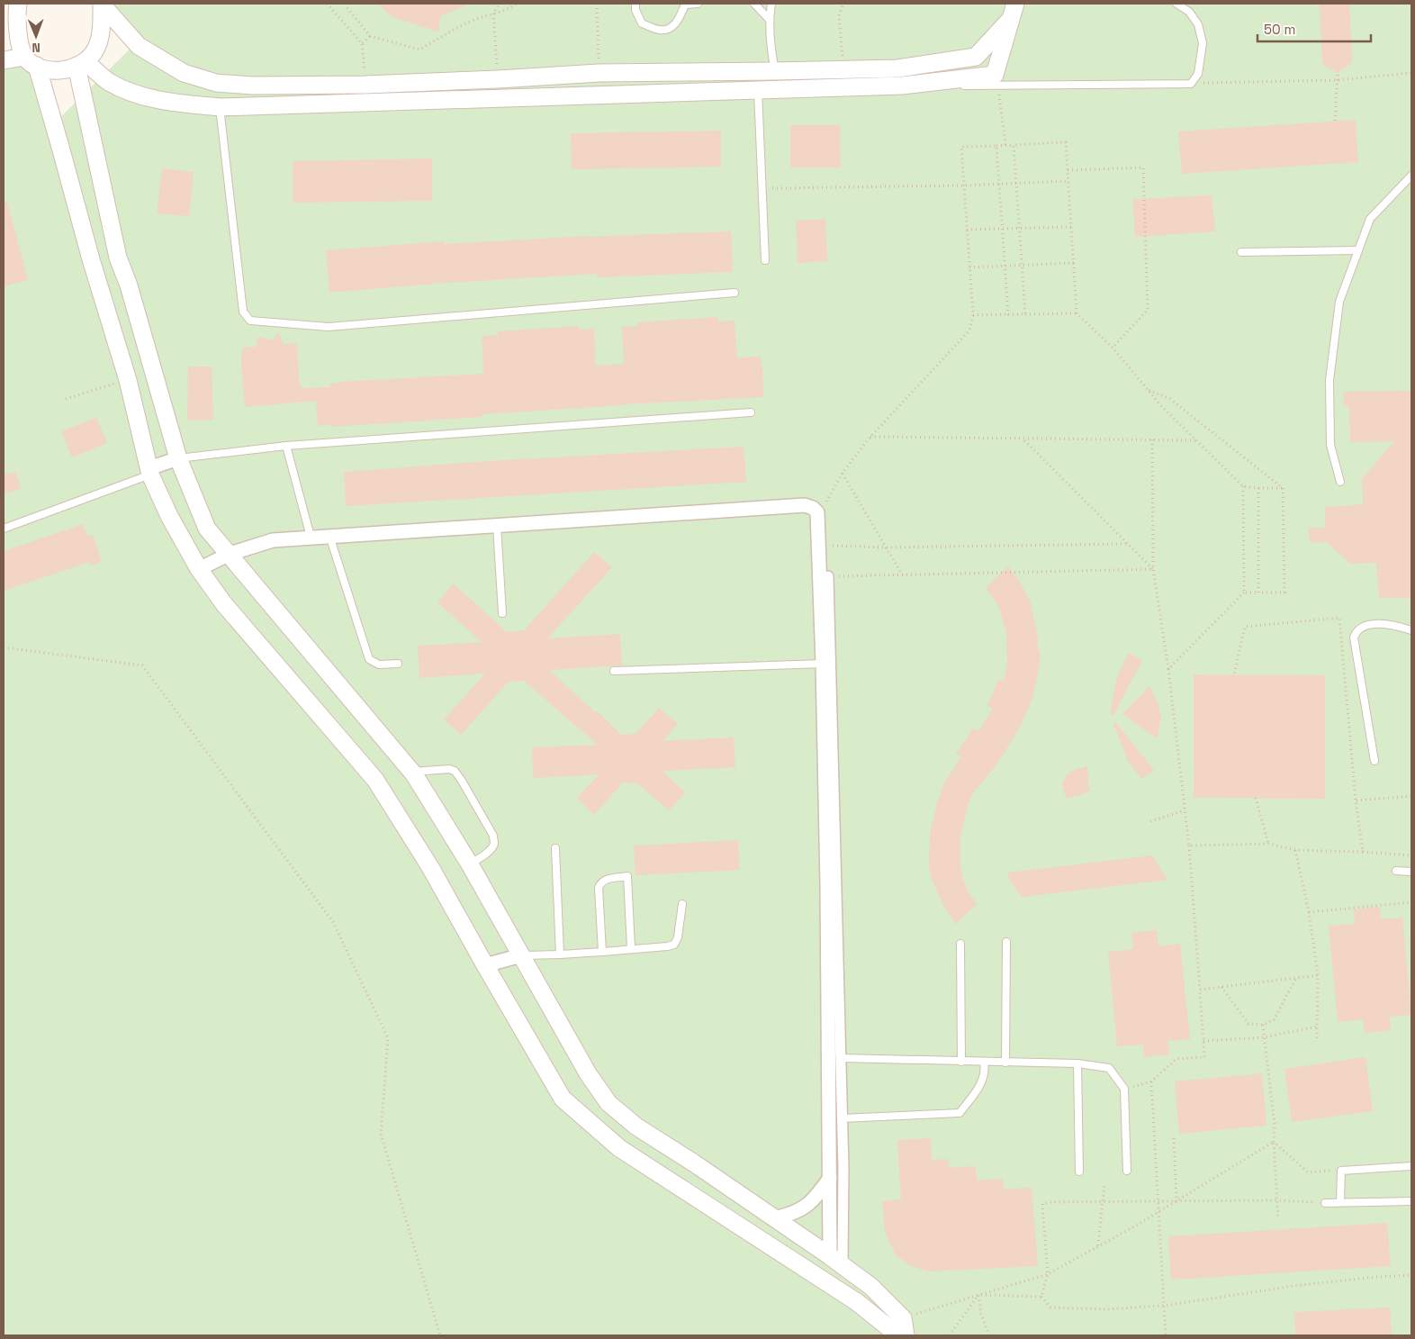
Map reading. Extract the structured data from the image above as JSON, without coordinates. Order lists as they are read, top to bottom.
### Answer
{
  "scale_bar": "50 m",
  "north": "bottom"
}
